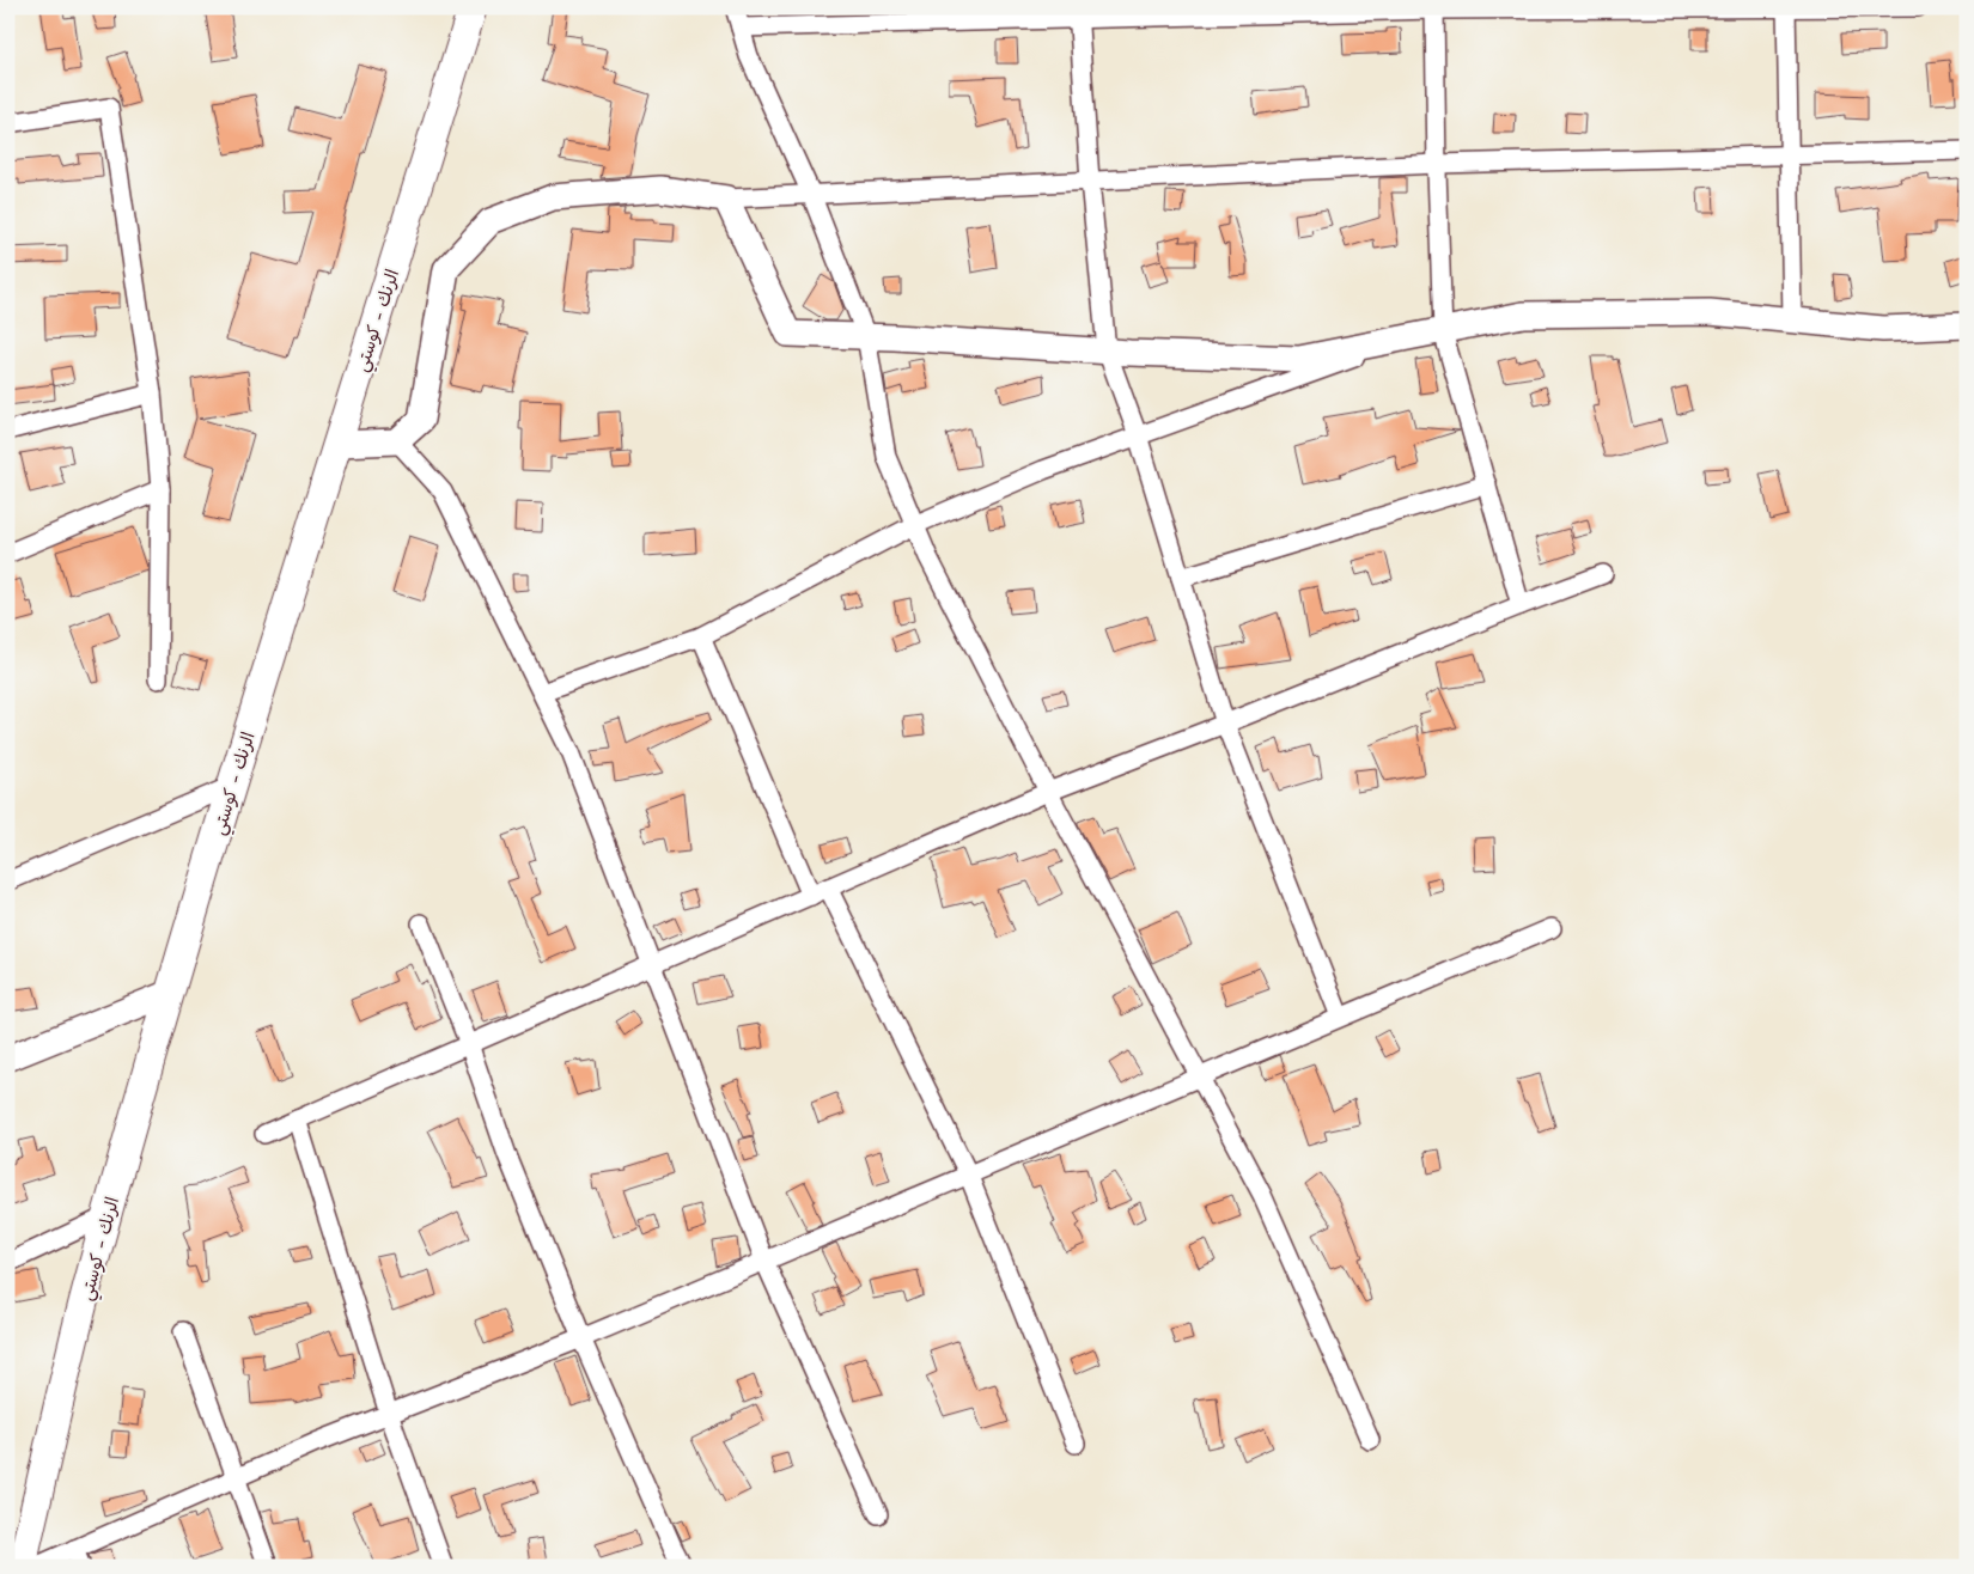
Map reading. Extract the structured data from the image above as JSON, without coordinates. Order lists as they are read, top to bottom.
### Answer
{
  "streets": {
    "main road": ["الرنك - كوستي"]
  }
}
